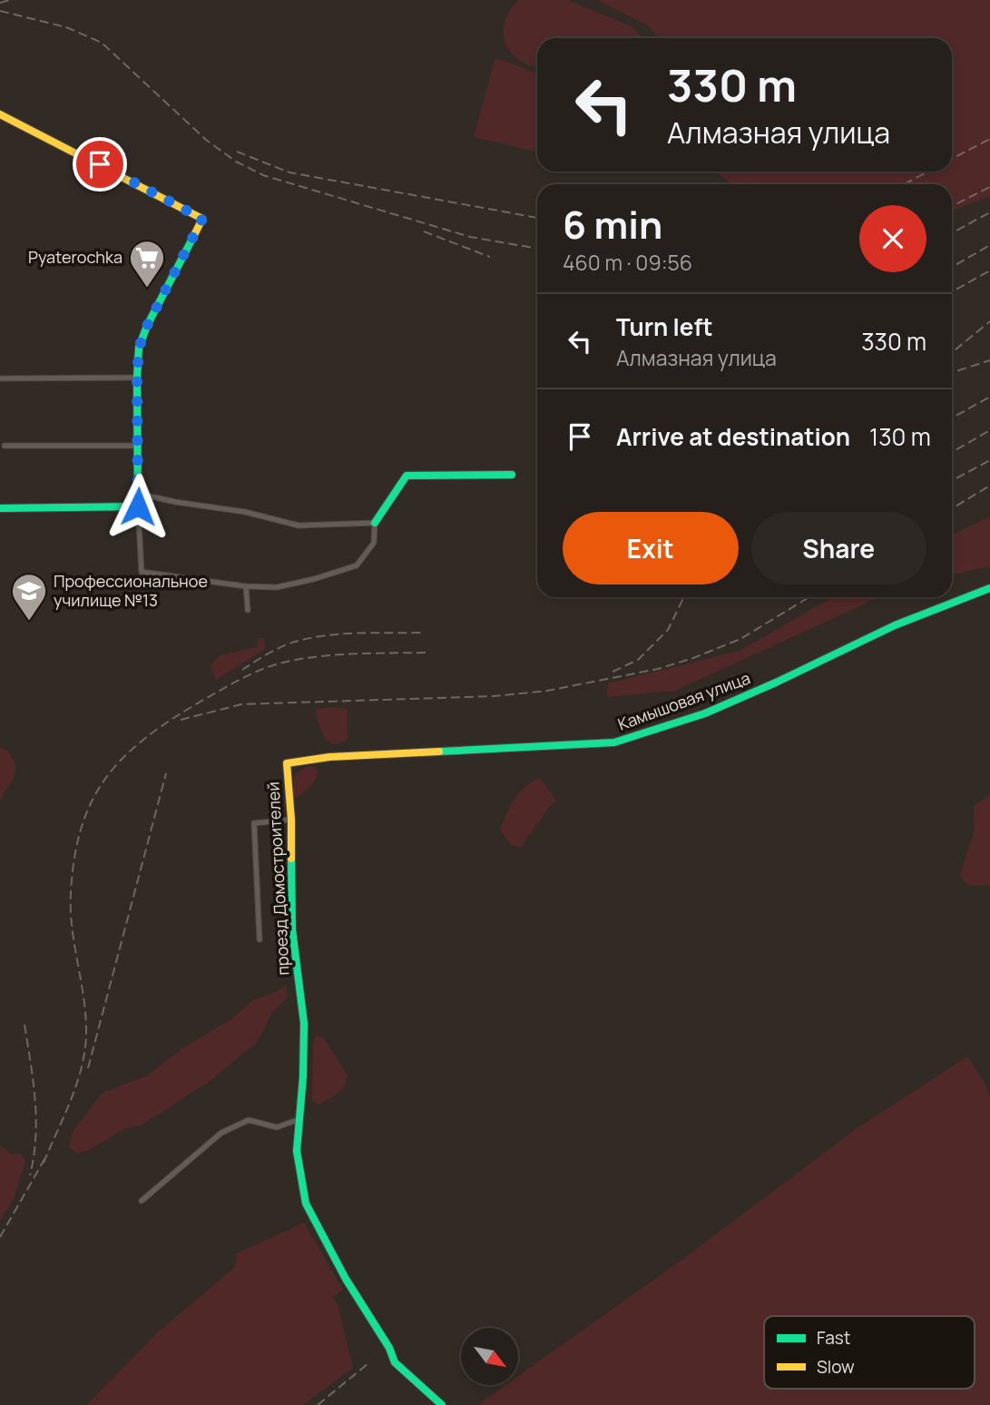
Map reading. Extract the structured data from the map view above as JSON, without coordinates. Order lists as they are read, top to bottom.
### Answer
{
  "streets": {
    "street": ["Камышовая улица", "проезд Домостроителей"]
  },
  "crossings": [
    ["Камышовая улица", "проезд Домостроителей"]
  ],
  "places": {
    "supermarket": ["Pyaterochka"],
    "school or university": ["Профессиональное училище №13"]
  },
  "legend": ["Fast", "Slow"],
  "north": "bottom right",
  "page": {
    "turn": ["330 m", "Алмазная улица"],
    "heading": ["6 min", "460 m · 09:56"],
    "list": [
      {
        "name": "Turn left",
        "note": "Алмазная улица",
        "value": "330 m"
      },
      {
        "name": "Arrive at destination",
        "value": "130 m"
      }
    ],
    "buttons": ["Exit", "Share"]
  }
}
